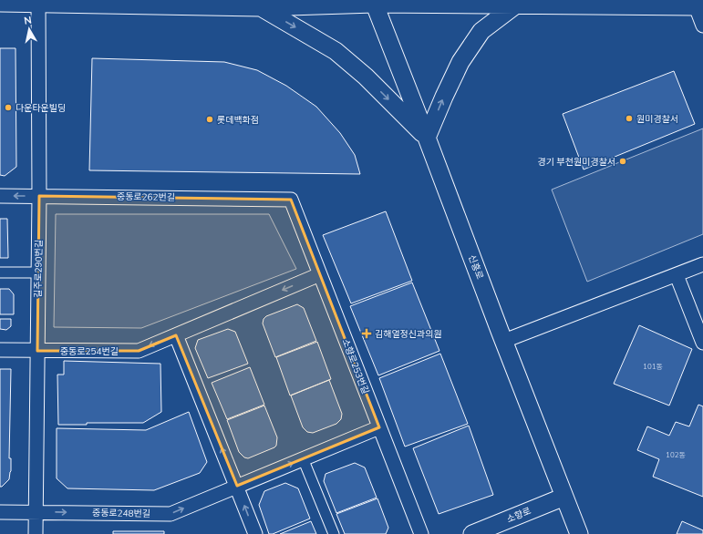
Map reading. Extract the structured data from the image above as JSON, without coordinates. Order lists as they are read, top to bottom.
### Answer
{
  "streets": {
    "street": [
      "중동로262번길",
      "신흥로",
      "길주로290번길",
      "중동로254번길",
      "소향로253번길",
      "중동로248번길",
      "소향로"
    ]
  },
  "crossings": [
    ["중동로262번길", "길주로290번길"],
    ["중동로262번길", "소향로253번길"],
    ["신흥로", "소향로"],
    ["길주로290번길", "중동로254번길"],
    ["길주로290번길", "중동로248번길"],
    ["중동로254번길", "소향로253번길"],
    ["소향로253번길", "중동로248번길"]
  ],
  "one_way": ["중동로254번길", "중동로248번길"],
  "places": {
    "other": [
      "다운타운빌딩",
      "원미경찰서",
      "롯데백화점",
      "경기 부천원미경찰서"
    ],
    "health": ["김해열정신과의원"]
  },
  "house_numbers": ["101동", "102동"],
  "north": "top"
}
